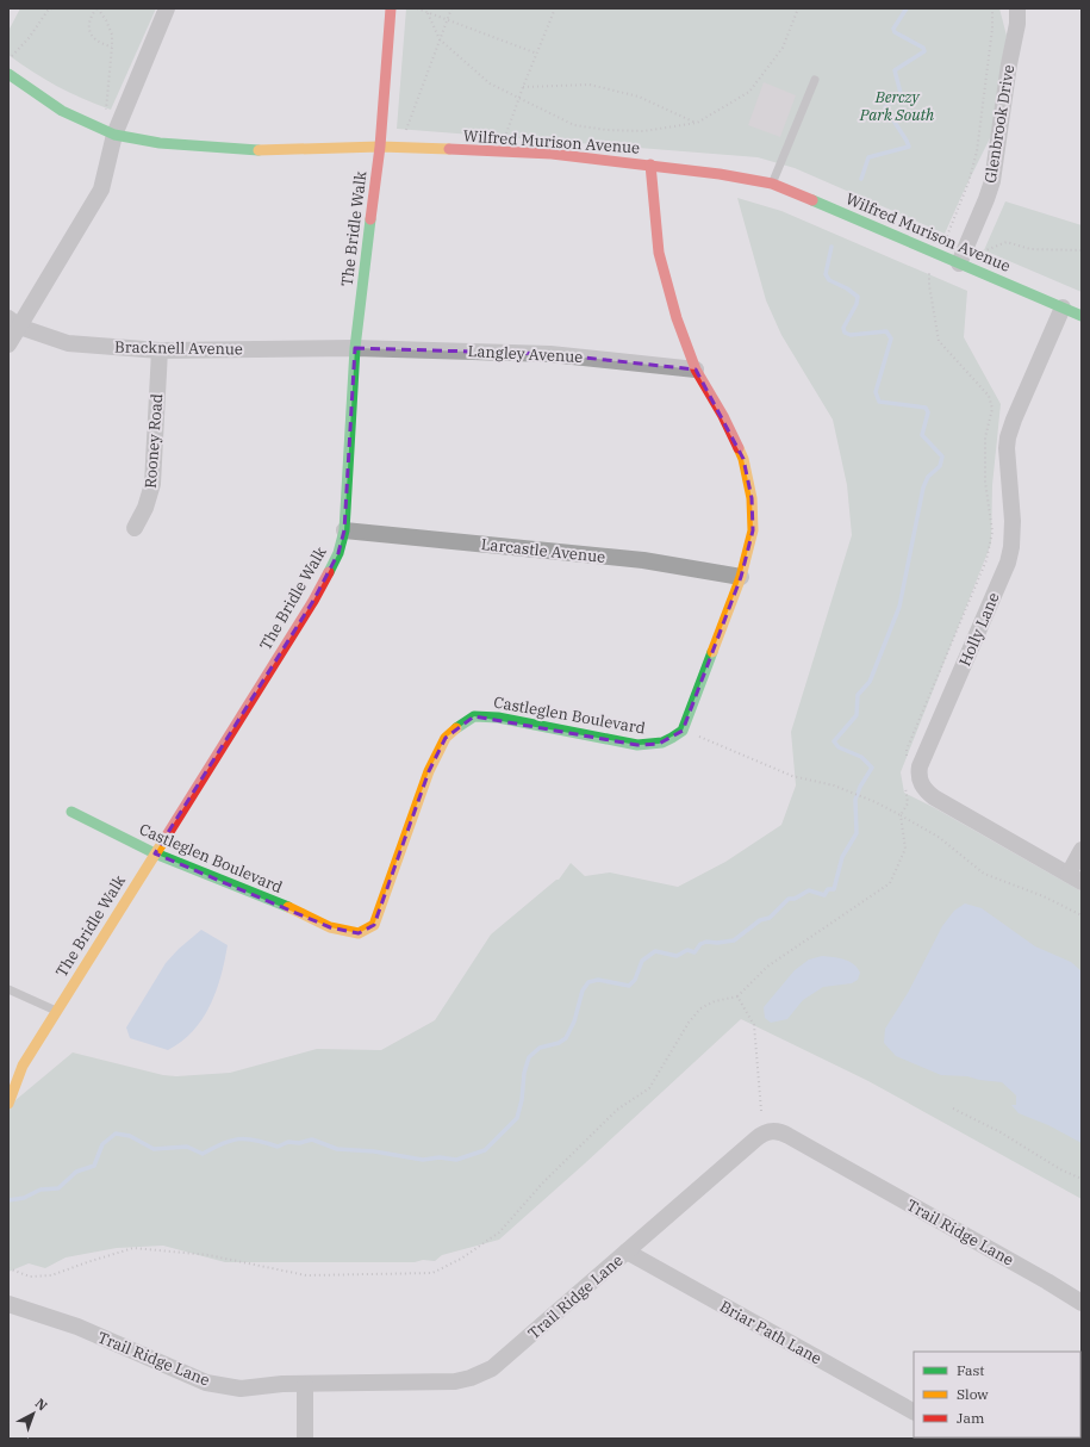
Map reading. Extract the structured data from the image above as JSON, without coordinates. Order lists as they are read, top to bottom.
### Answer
{
  "streets": {
    "street": [
      "Glenbrook Drive",
      "Wilfred Murison Avenue",
      "The Bridle Walk",
      "Bracknell Avenue",
      "Langley Avenue",
      "Rooney Road",
      "Larcastle Avenue",
      "Holly Lane",
      "Castleglen Boulevard",
      "Trail Ridge Lane",
      "Briar Path Lane"
    ]
  },
  "crossings": [
    ["Glenbrook Drive", "Wilfred Murison Avenue"],
    ["Wilfred Murison Avenue", "The Bridle Walk"],
    ["Wilfred Murison Avenue", "Holly Lane"],
    ["The Bridle Walk", "Bracknell Avenue"],
    ["The Bridle Walk", "Langley Avenue"],
    ["The Bridle Walk", "Larcastle Avenue"],
    ["The Bridle Walk", "Castleglen Boulevard"],
    ["Bracknell Avenue", "Langley Avenue"],
    ["Bracknell Avenue", "Rooney Road"],
    ["Trail Ridge Lane", "Briar Path Lane"]
  ],
  "parks": ["Berczy Park South"],
  "legend": ["Fast", "Slow", "Jam"],
  "north": "top right"
}
